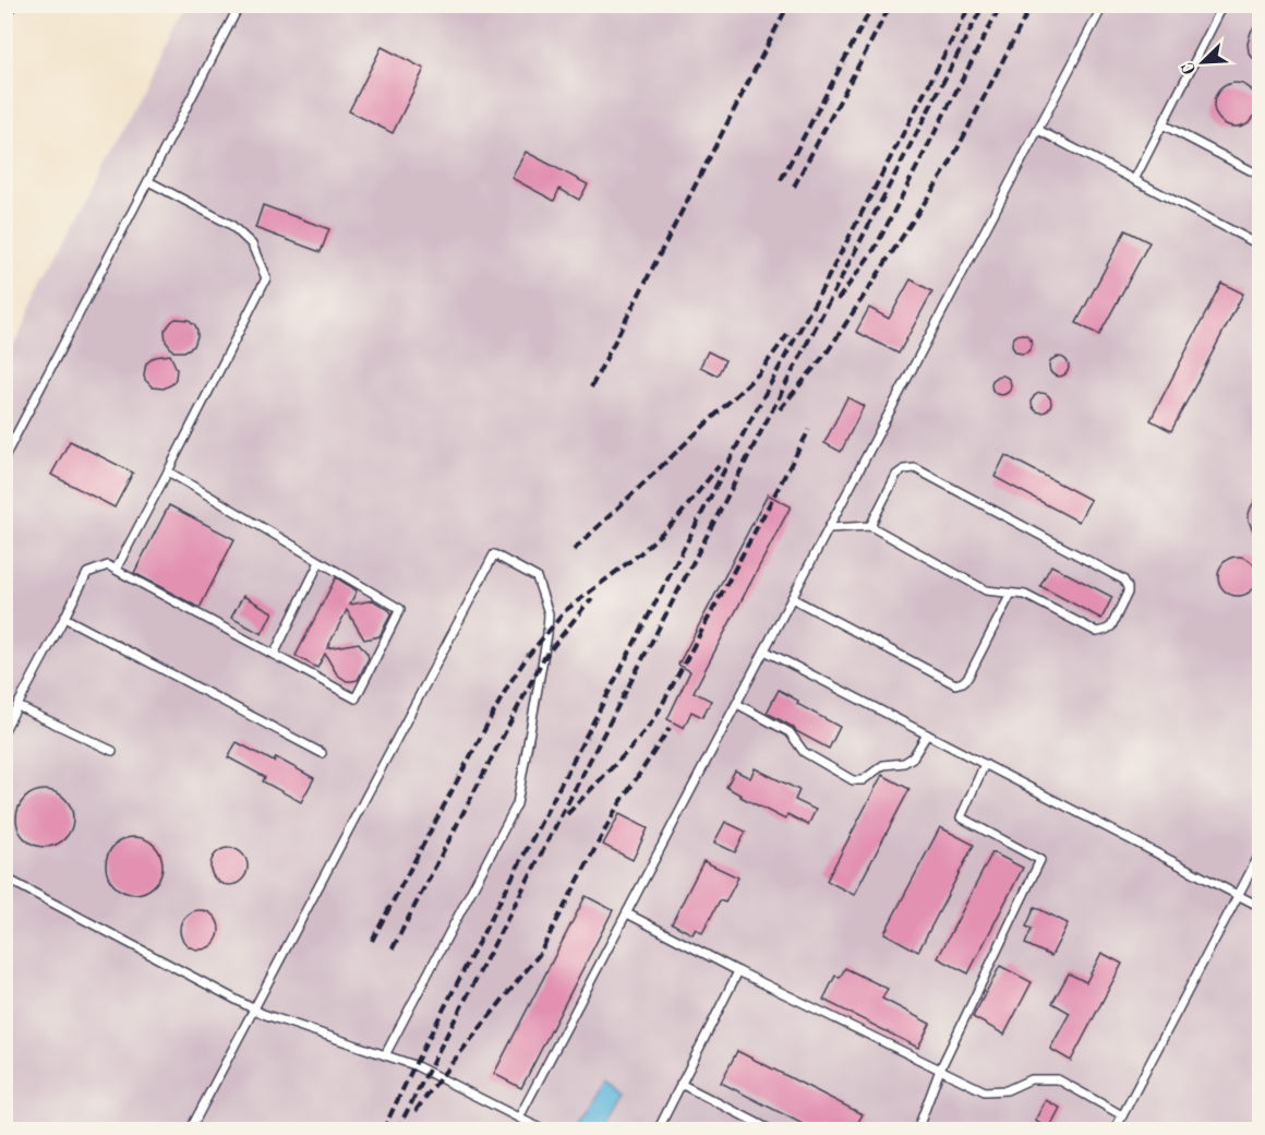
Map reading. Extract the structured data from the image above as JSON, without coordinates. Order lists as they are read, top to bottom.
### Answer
{
  "north": "bottom left"
}
